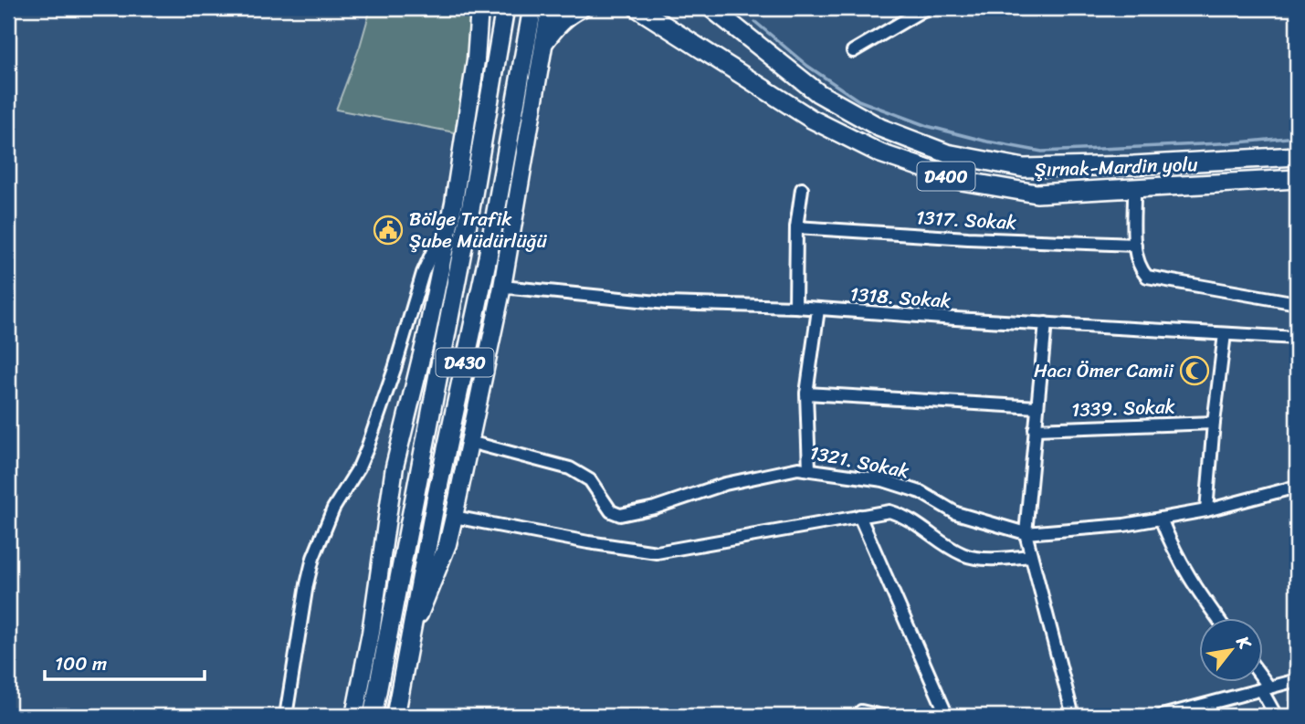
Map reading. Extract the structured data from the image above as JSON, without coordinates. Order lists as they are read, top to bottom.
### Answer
{
  "streets": {
    "highway": ["Şırnak-Mardin yolu", "D400", "D430"],
    "street": [
      "1317. Sokak",
      "1318. Sokak",
      "1339. Sokak",
      "1321. Sokak"
    ]
  },
  "places": {
    "public building": ["Bölge Trafik Şube Müdürlüğü"],
    "mosque": ["Hacı Ömer Camii"]
  },
  "scale_bar": "100 m",
  "north": "top right"
}
